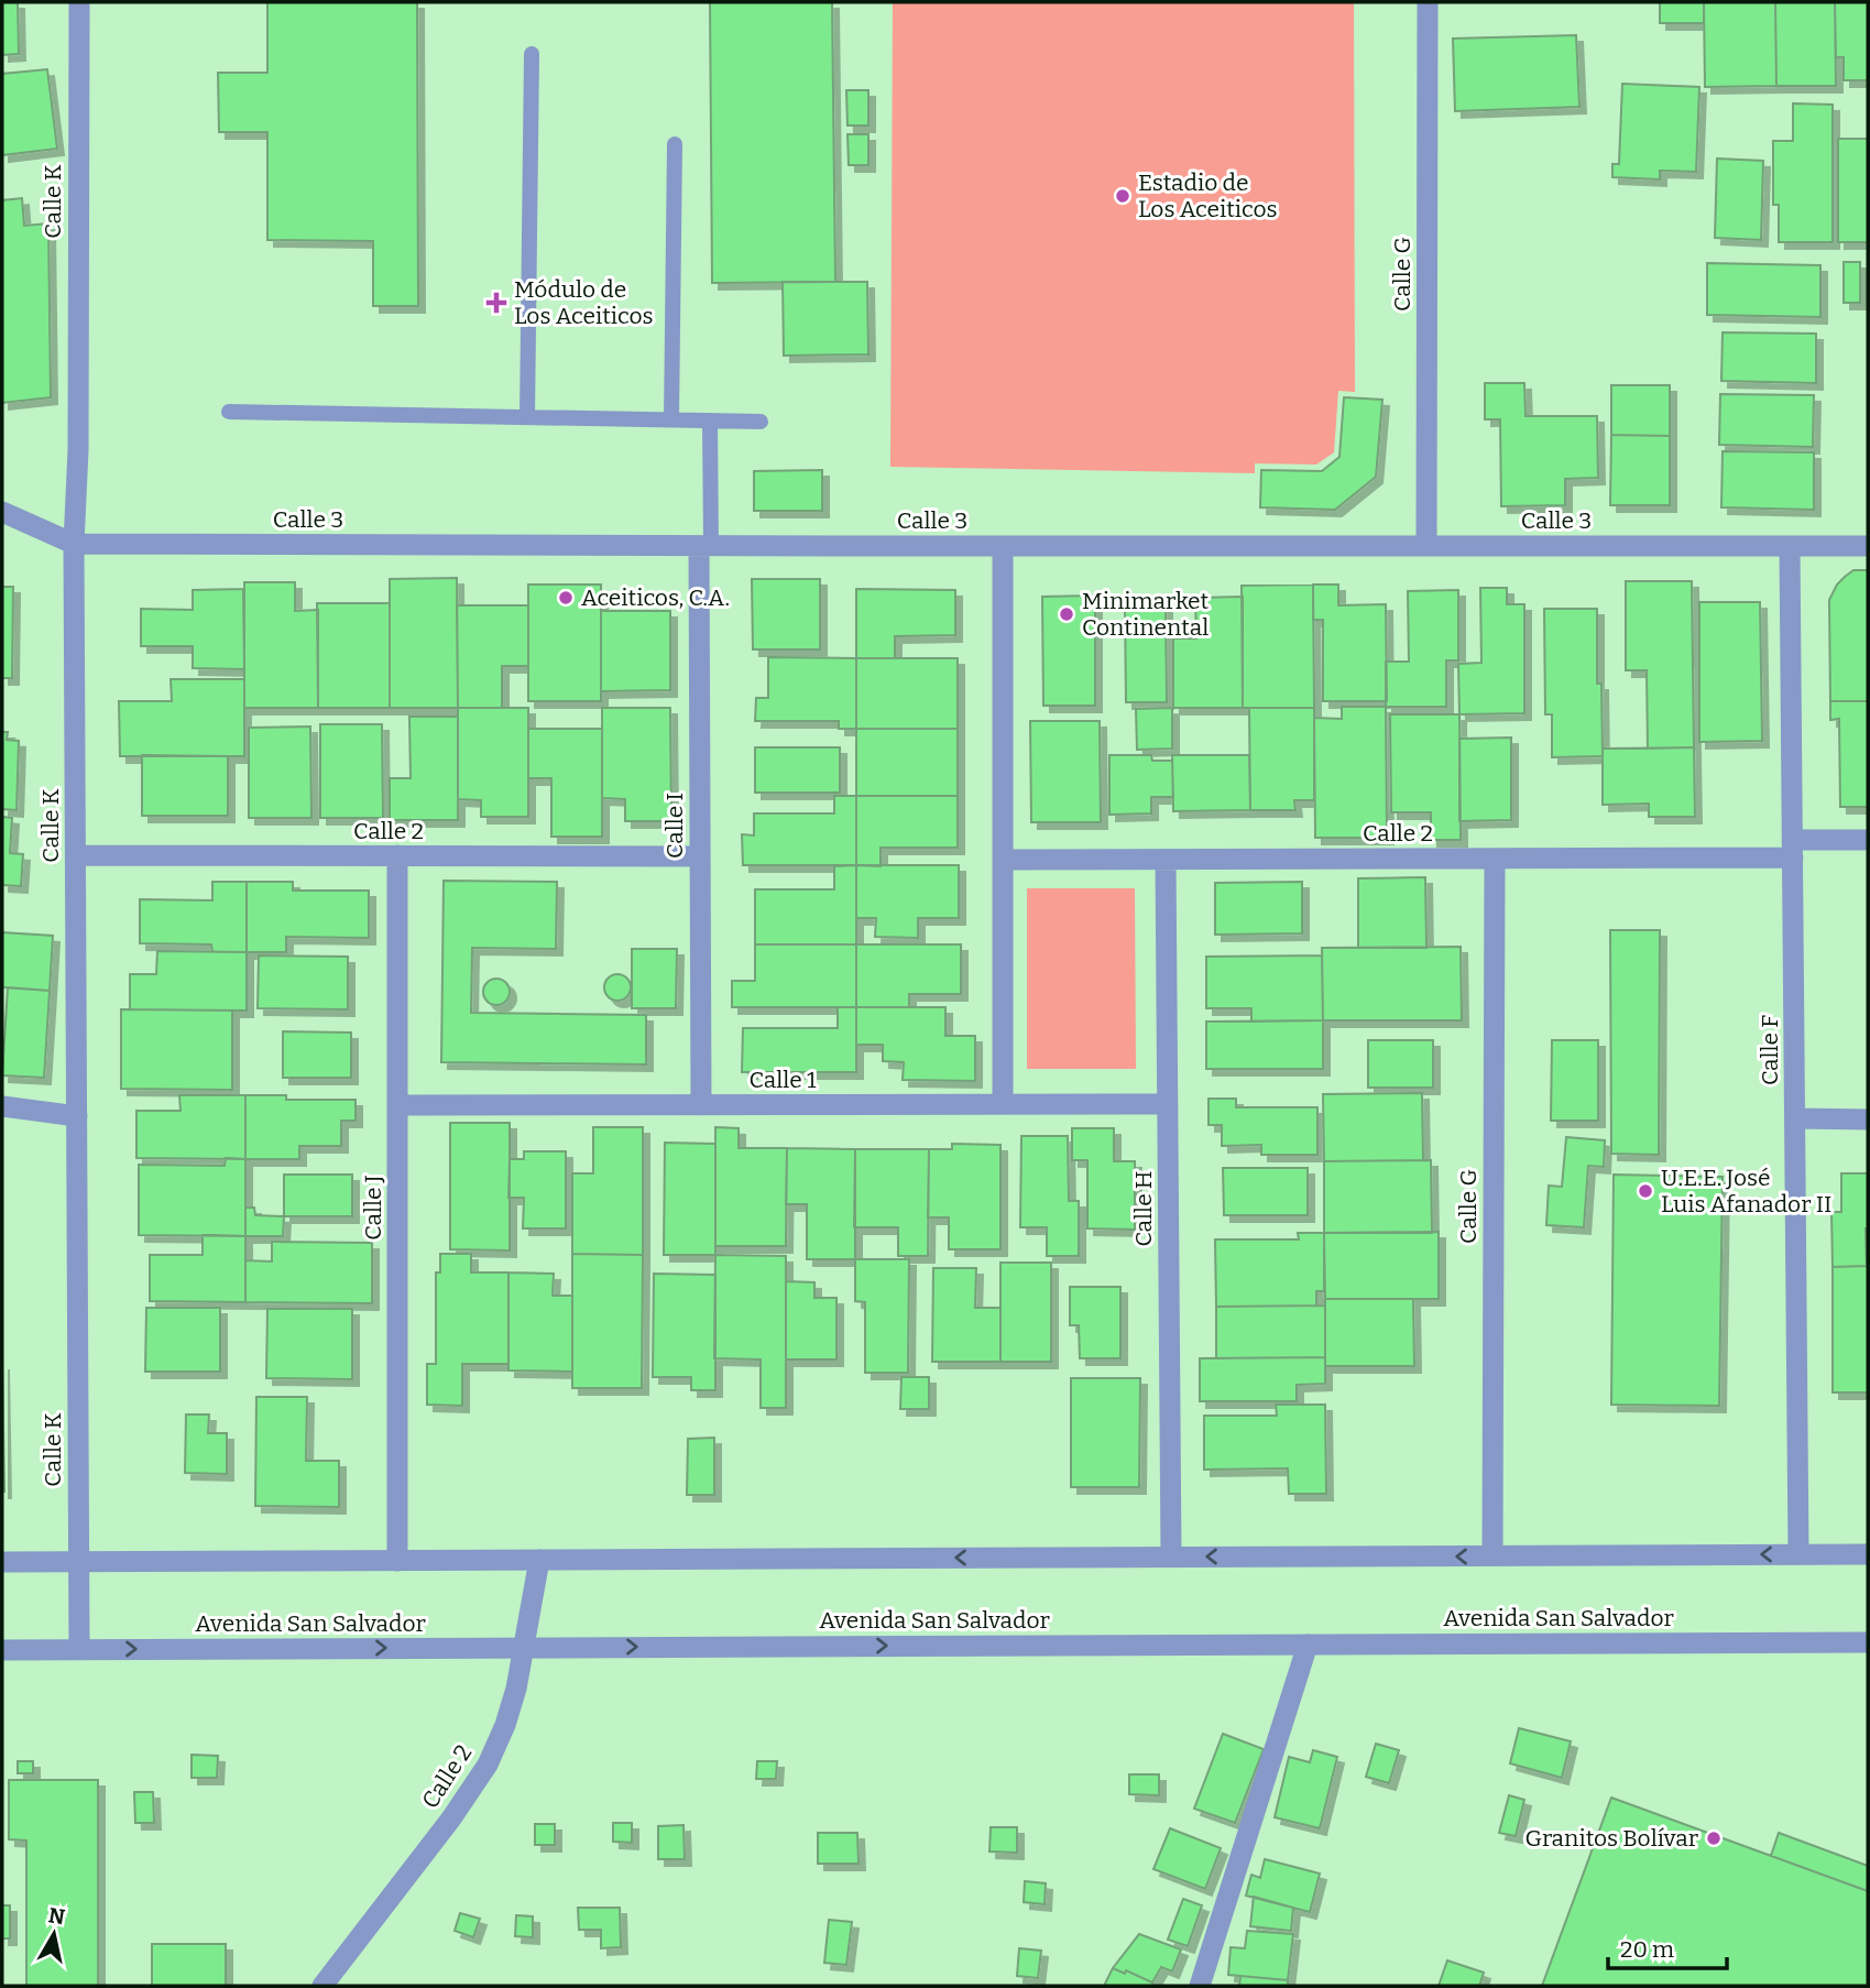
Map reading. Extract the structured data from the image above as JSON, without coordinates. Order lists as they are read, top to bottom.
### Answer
{
  "streets": {
    "street": [
      "Calle K",
      "Calle G",
      "Calle 3",
      "Calle I",
      "Calle 2",
      "Calle F",
      "Calle 1",
      "Calle J",
      "Calle H",
      "Avenida San Salvador"
    ]
  },
  "crossings": [
    ["Calle K", "Calle 3"],
    ["Calle K", "Calle 2"],
    ["Calle K", "Avenida San Salvador"],
    ["Calle G", "Calle 3"],
    ["Calle G", "Calle 2"],
    ["Calle 3", "Calle I"],
    ["Calle 3", "Calle F"],
    ["Calle I", "Calle 2"],
    ["Calle I", "Calle 1"],
    ["Calle 2", "Calle F"],
    ["Calle 2", "Calle J"],
    ["Calle 2", "Calle H"],
    ["Calle 2", "Avenida San Salvador"],
    ["Calle 1", "Calle J"],
    ["Calle 1", "Calle H"]
  ],
  "places": {
    "other": [
      "Estadio de Los Aceiticos",
      "Aceiticos, C.A.",
      "Minimarket Continental",
      "U.E.E. José Luis Afanador II",
      "Granitos Bolívar"
    ],
    "health": ["Módulo de Los Aceiticos"]
  },
  "scale_bar": "20 m",
  "north": "top"
}
